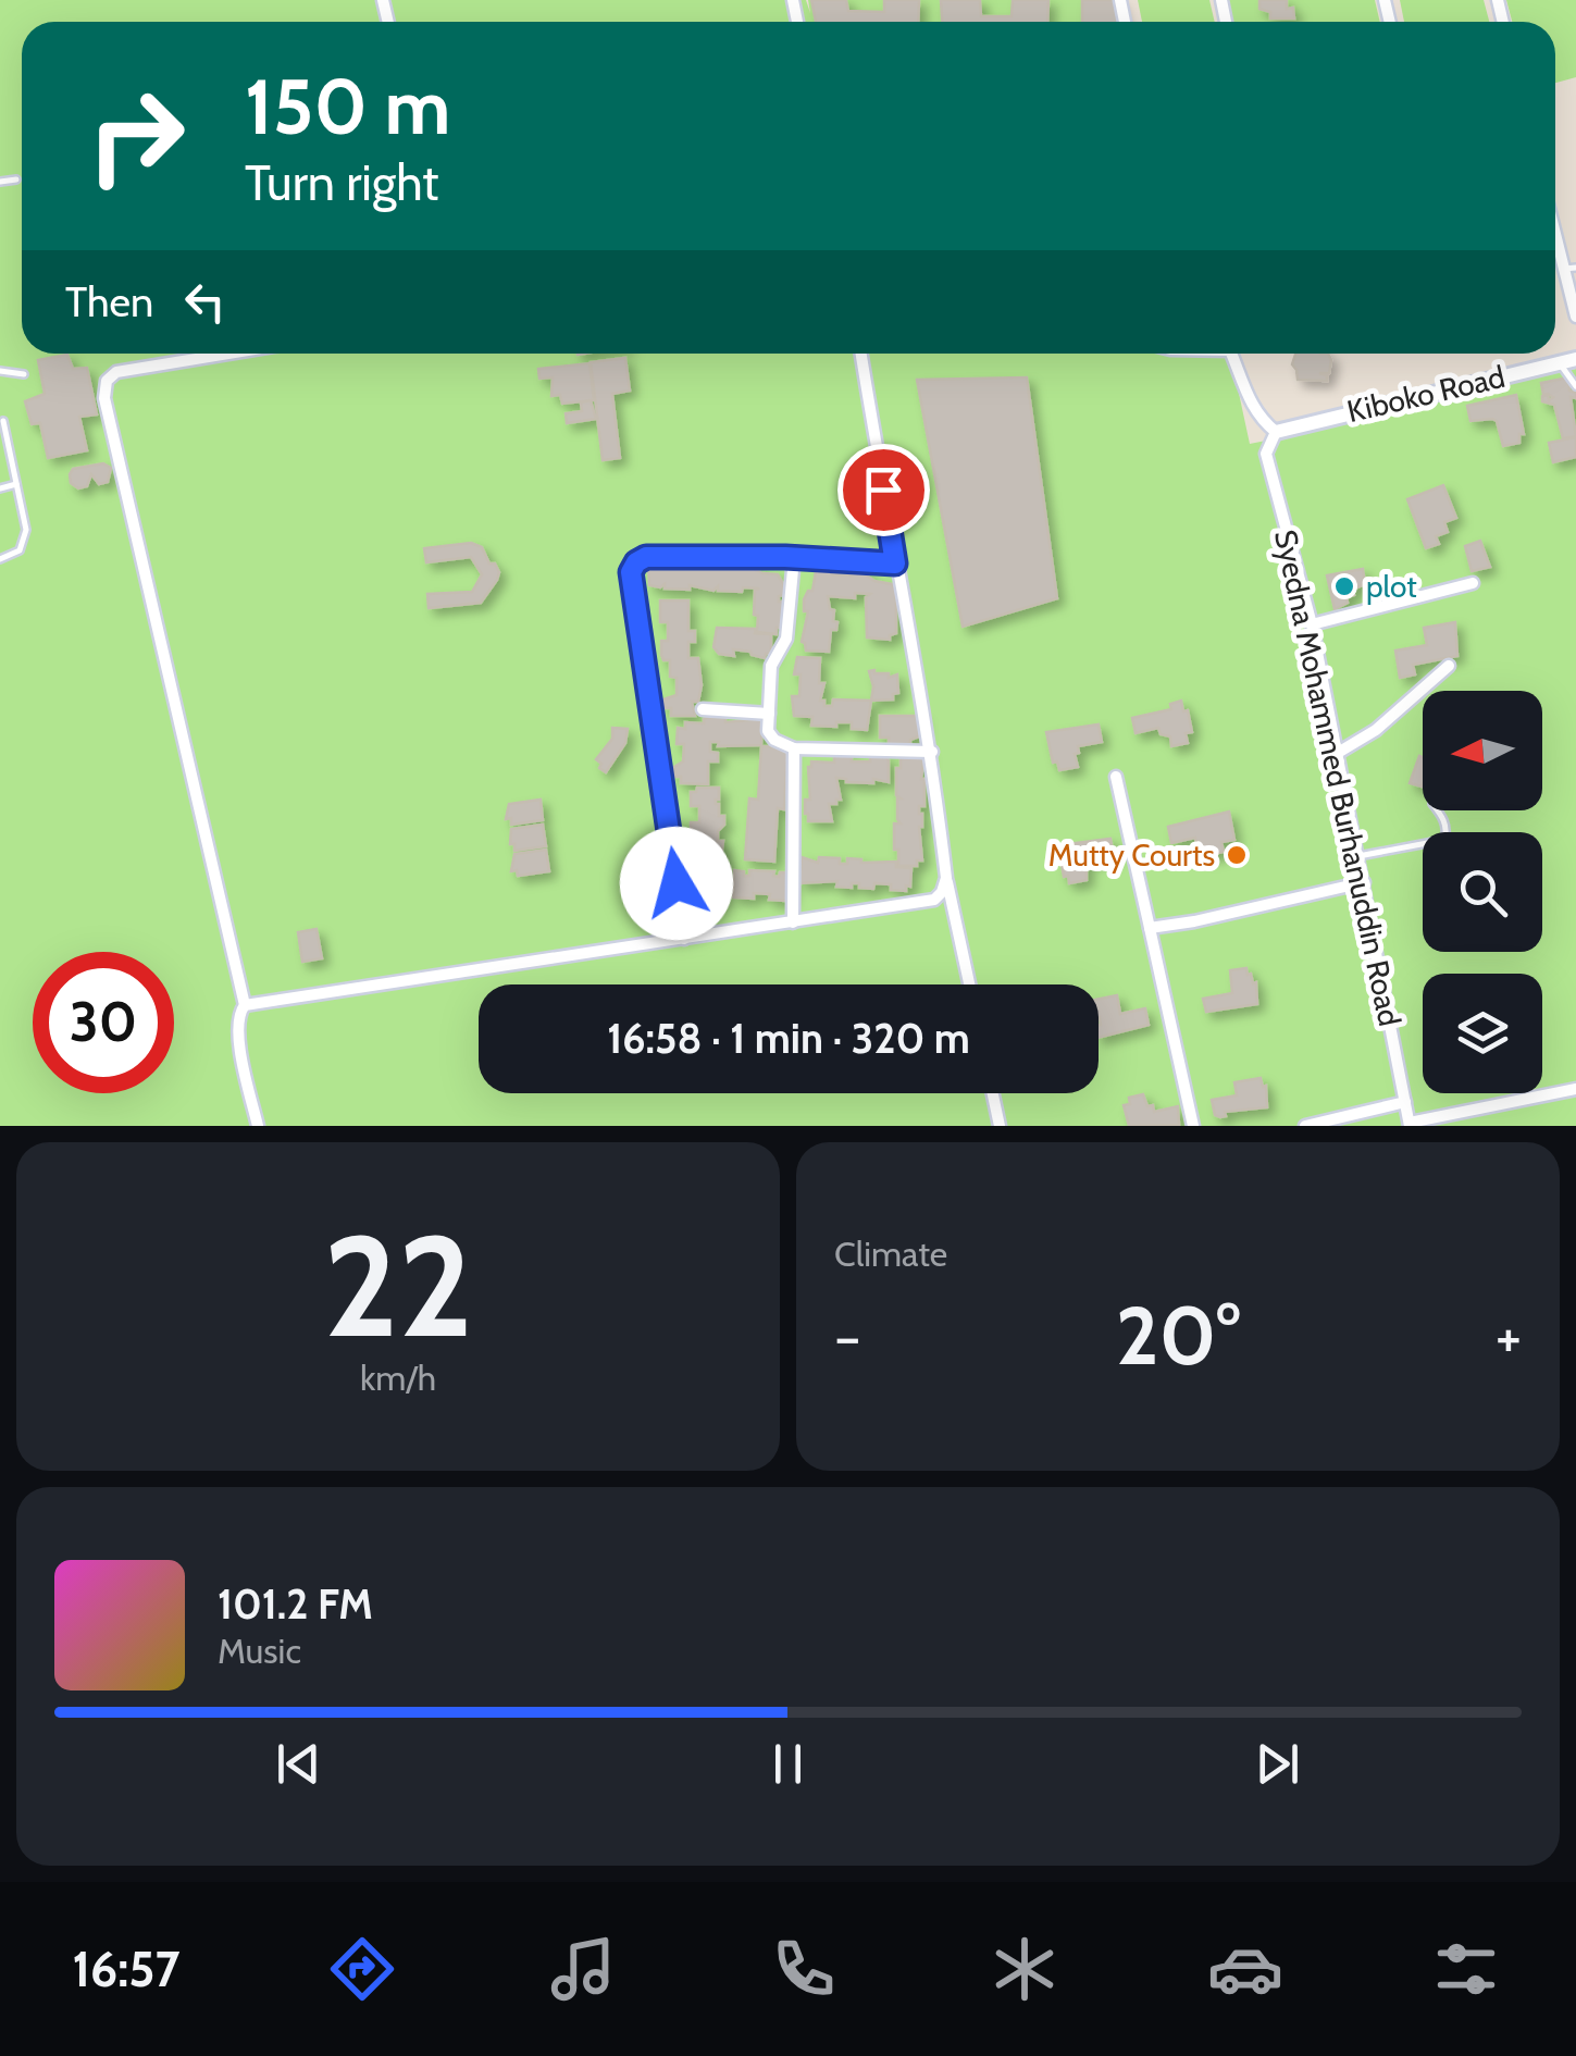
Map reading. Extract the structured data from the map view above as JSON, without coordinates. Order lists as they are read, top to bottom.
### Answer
{
  "streets": {
    "street": ["Kiboko Road", "Syedna Mohammed Burhanuddin Road"]
  },
  "crossings": [
    ["Kiboko Road", "Syedna Mohammed Burhanuddin Road"]
  ],
  "places": ["plot", "Mutty Courts"],
  "north": "left",
  "page": {
    "turn": ["150 m", "Turn right"],
    "then": "Then",
    "limit": "30",
    "trip": "16:58 · 1 min · 320 m",
    "tile": [
      ["22", "km/h"],
      "Climate"
    ],
    "heat": ["−", "20°", "+"],
    "song": ["101.2 FM", "Music"],
    "tabs": "16:57"
  }
}
